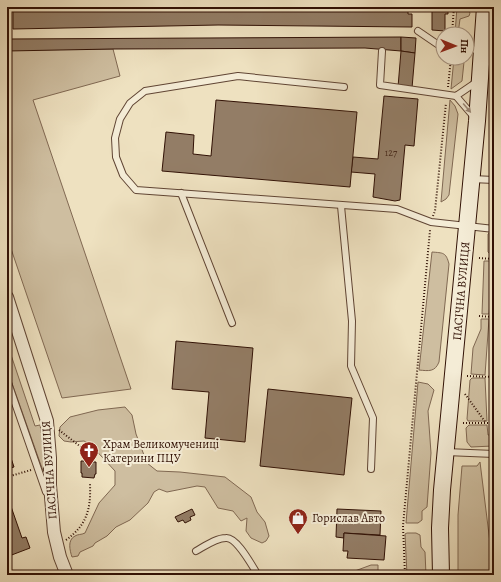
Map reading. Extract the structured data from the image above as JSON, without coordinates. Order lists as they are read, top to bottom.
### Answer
{
  "streets": {
    "main road": ["ПАСІЧНА ВУЛИЦЯ"]
  },
  "places": {
    "church": ["Храм Великомучениці Катерини ПЦУ"],
    "shop": ["Горислав Авто"]
  },
  "house_numbers": ["127"],
  "north": "right"
}
